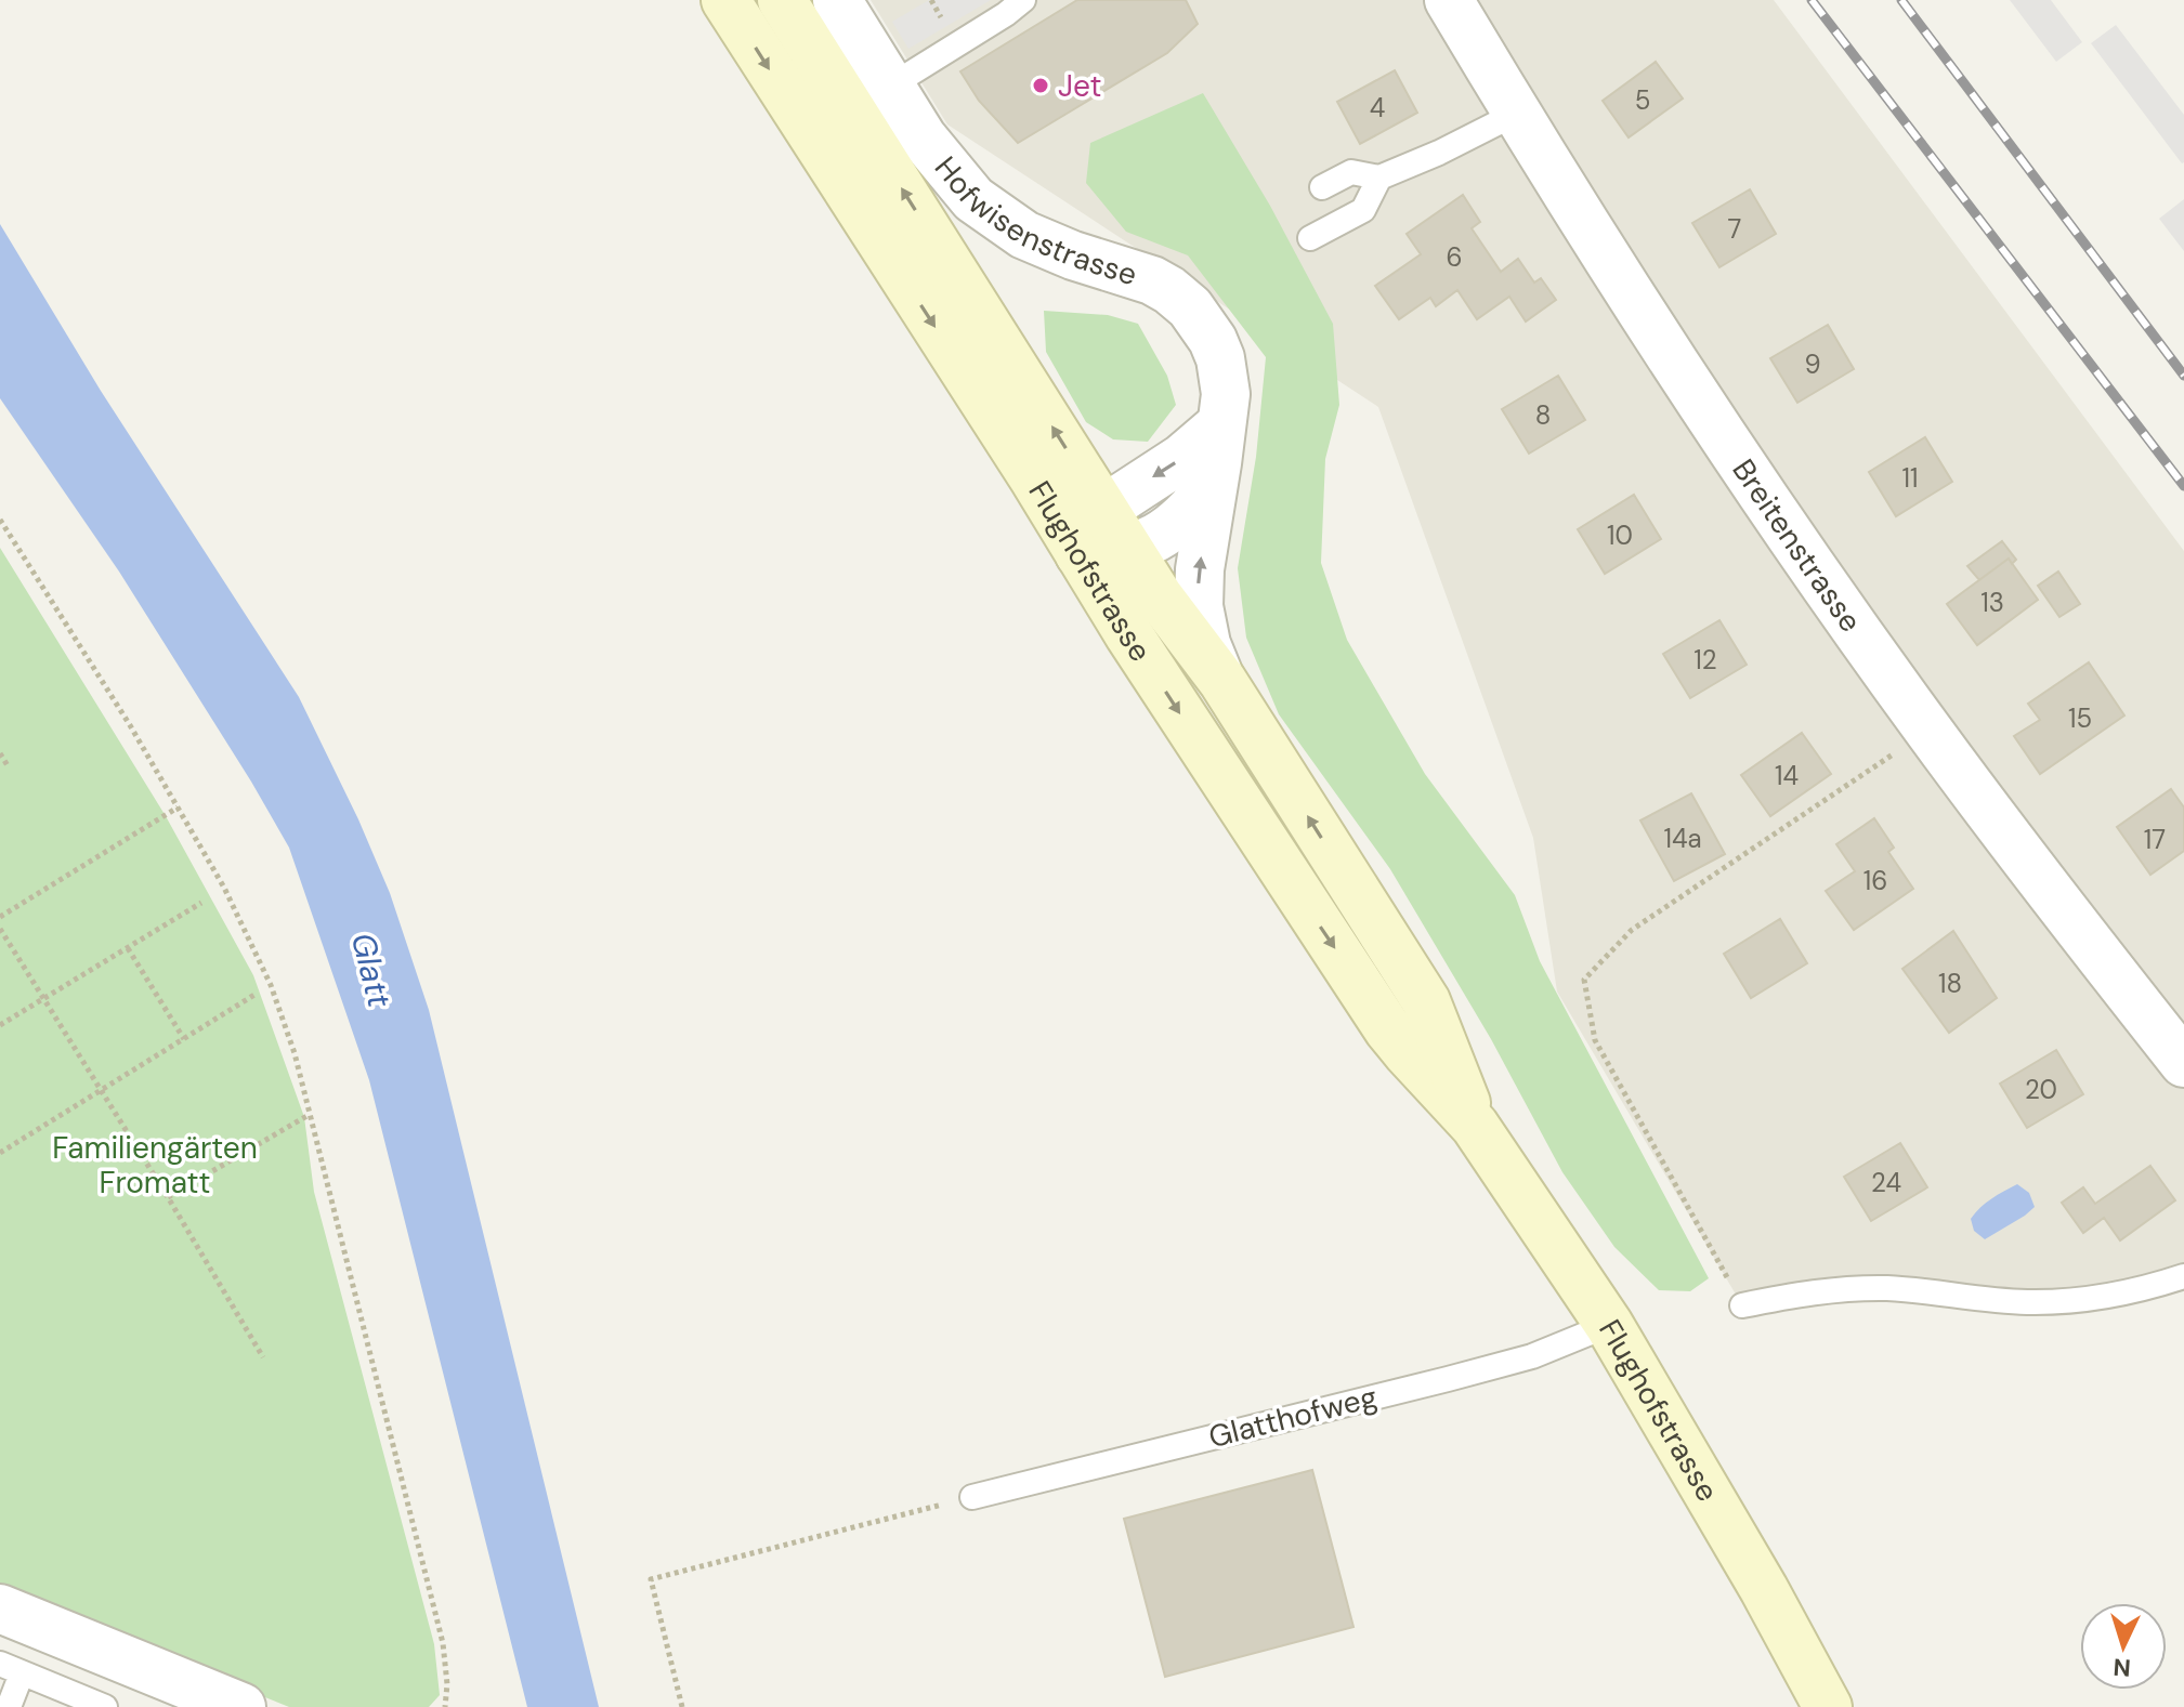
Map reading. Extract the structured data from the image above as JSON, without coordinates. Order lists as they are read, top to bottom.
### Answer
{
  "streets": {
    "main road": ["Flughofstrasse"],
    "street": ["Hofwisenstrasse", "Breitenstrasse"],
    "lane": ["Glatthofweg"]
  },
  "crossings": [
    ["Hofwisenstrasse", "Flughofstrasse"],
    ["Flughofstrasse", "Glatthofweg"]
  ],
  "water": ["Glatt"],
  "parks": ["Familiengärten Fromatt"],
  "places": ["Jet"],
  "house_numbers": [
    "5",
    "4",
    "7",
    "6",
    "9",
    "8",
    "11",
    "10",
    "13",
    "12",
    "15",
    "14",
    "14a",
    "17",
    "16",
    "18",
    "20",
    "24"
  ],
  "north": "bottom"
}
